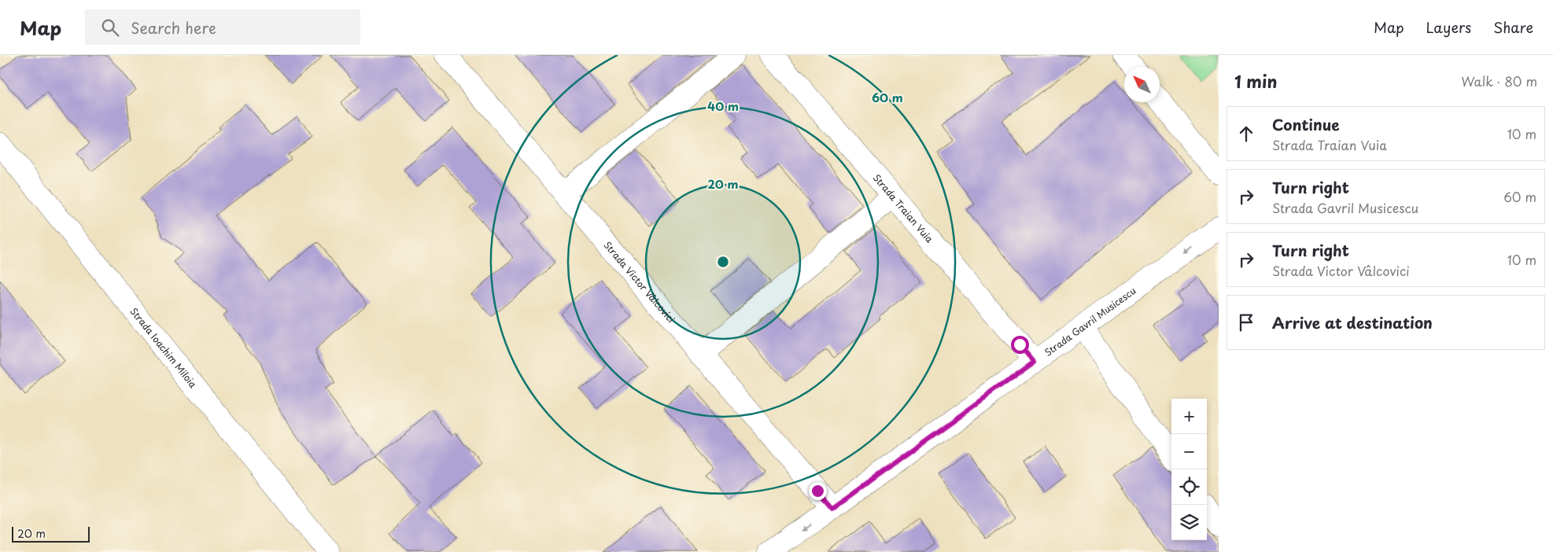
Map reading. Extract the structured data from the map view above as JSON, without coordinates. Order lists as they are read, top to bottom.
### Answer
{
  "streets": {
    "street": [
      "Strada Traian Vuia",
      "Strada Victor Vâlcovici",
      "Strada Gavril Musicescu",
      "Strada Ioachim Miloia"
    ]
  },
  "crossings": [
    ["Strada Traian Vuia", "Strada Gavril Musicescu"],
    ["Strada Victor Vâlcovici", "Strada Gavril Musicescu"]
  ],
  "one_way": ["Strada Gavril Musicescu"],
  "scale_bar": "20 m",
  "north": "top left",
  "page": {
    "header": "Map",
    "search": "Search here",
    "nav": ["Map", "Layers", "Share"],
    "heading": ["1 min", "Walk · 80 m"],
    "list": [
      ["Continue", "Strada Traian Vuia", "10 m"],
      ["Turn right", "Strada Gavril Musicescu", "60 m"],
      ["Turn right", "Strada Victor Vâlcovici", "10 m"],
      "Arrive at destination"
    ],
    "map_buttons": ["+", "−"],
    "scale": "20 m"
  },
  "rings": ["60 m", "40 m", "20 m"]
}
